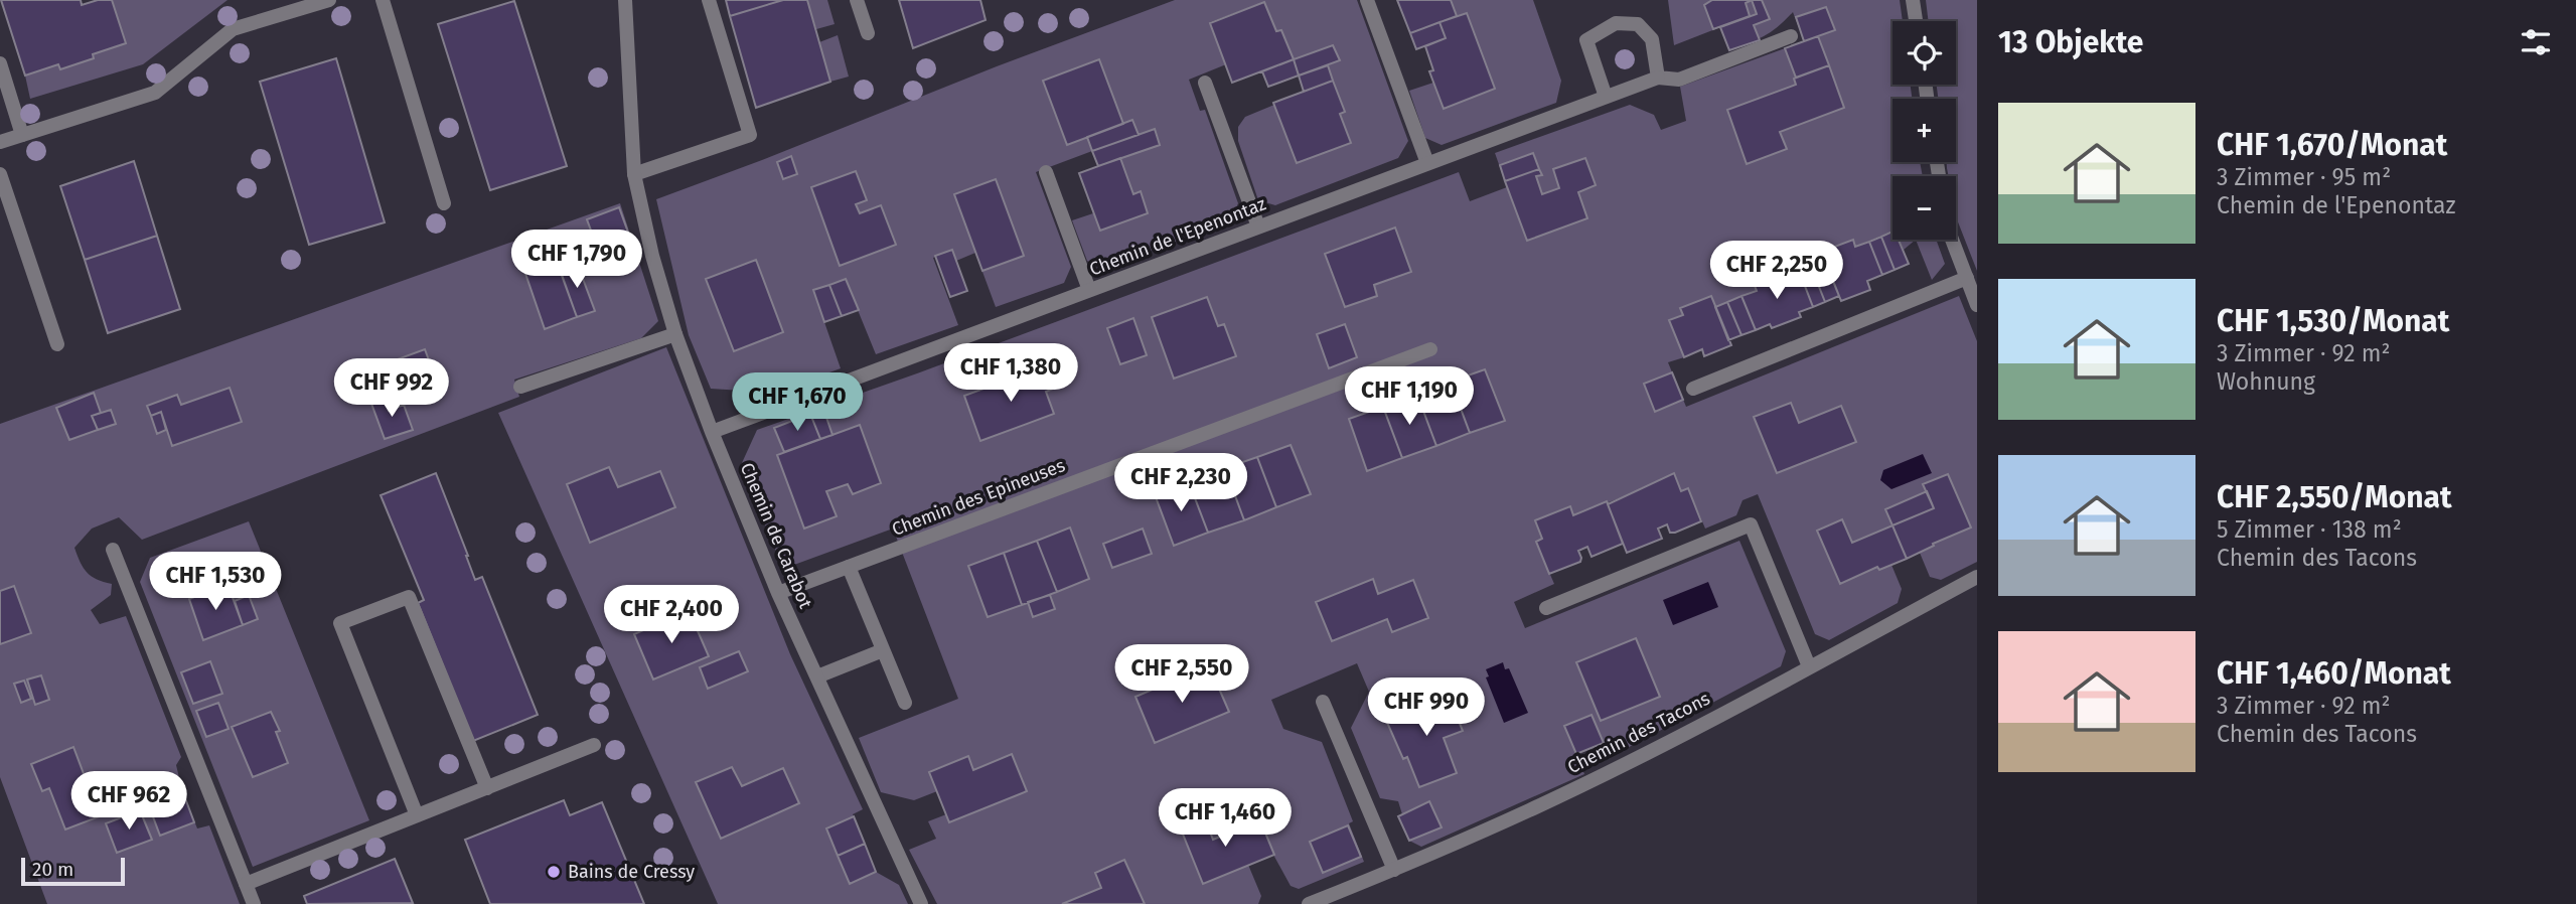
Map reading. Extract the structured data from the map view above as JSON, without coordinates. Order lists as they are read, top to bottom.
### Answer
{
  "streets": {
    "street": [
      "Chemin de l'Epenontaz",
      "Chemin des Epineuses",
      "Chemin de Carabot",
      "Chemin des Tacons"
    ]
  },
  "crossings": [
    ["Chemin de l'Epenontaz", "Chemin de Carabot"],
    ["Chemin des Epineuses", "Chemin de Carabot"]
  ],
  "places": ["Bains de Cressy"],
  "scale_bar": "20 m",
  "page": {
    "heading": "13 Objekte",
    "map_buttons": ["+", "−"],
    "list": [
      {
        "name": "CHF 1,670/Monat",
        "note": "3 Zimmer · 95 m² · Chemin de l'Epenontaz"
      },
      {
        "name": "CHF 1,530/Monat",
        "note": "3 Zimmer · 92 m² · Wohnung"
      },
      {
        "name": "CHF 2,550/Monat",
        "note": "5 Zimmer · 138 m² · Chemin des Tacons"
      },
      {
        "name": "CHF 1,460/Monat",
        "note": "3 Zimmer · 92 m² · Chemin des Tacons"
      }
    ],
    "price": [
      "CHF 1,790",
      "CHF 2,250",
      "CHF 1,380",
      "CHF 992",
      "CHF 1,190",
      "CHF 1,670",
      "CHF 2,230",
      "CHF 1,530",
      "CHF 2,400",
      "CHF 2,550",
      "CHF 990",
      "CHF 962",
      "CHF 1,460"
    ],
    "scale": "20 m"
  }
}
